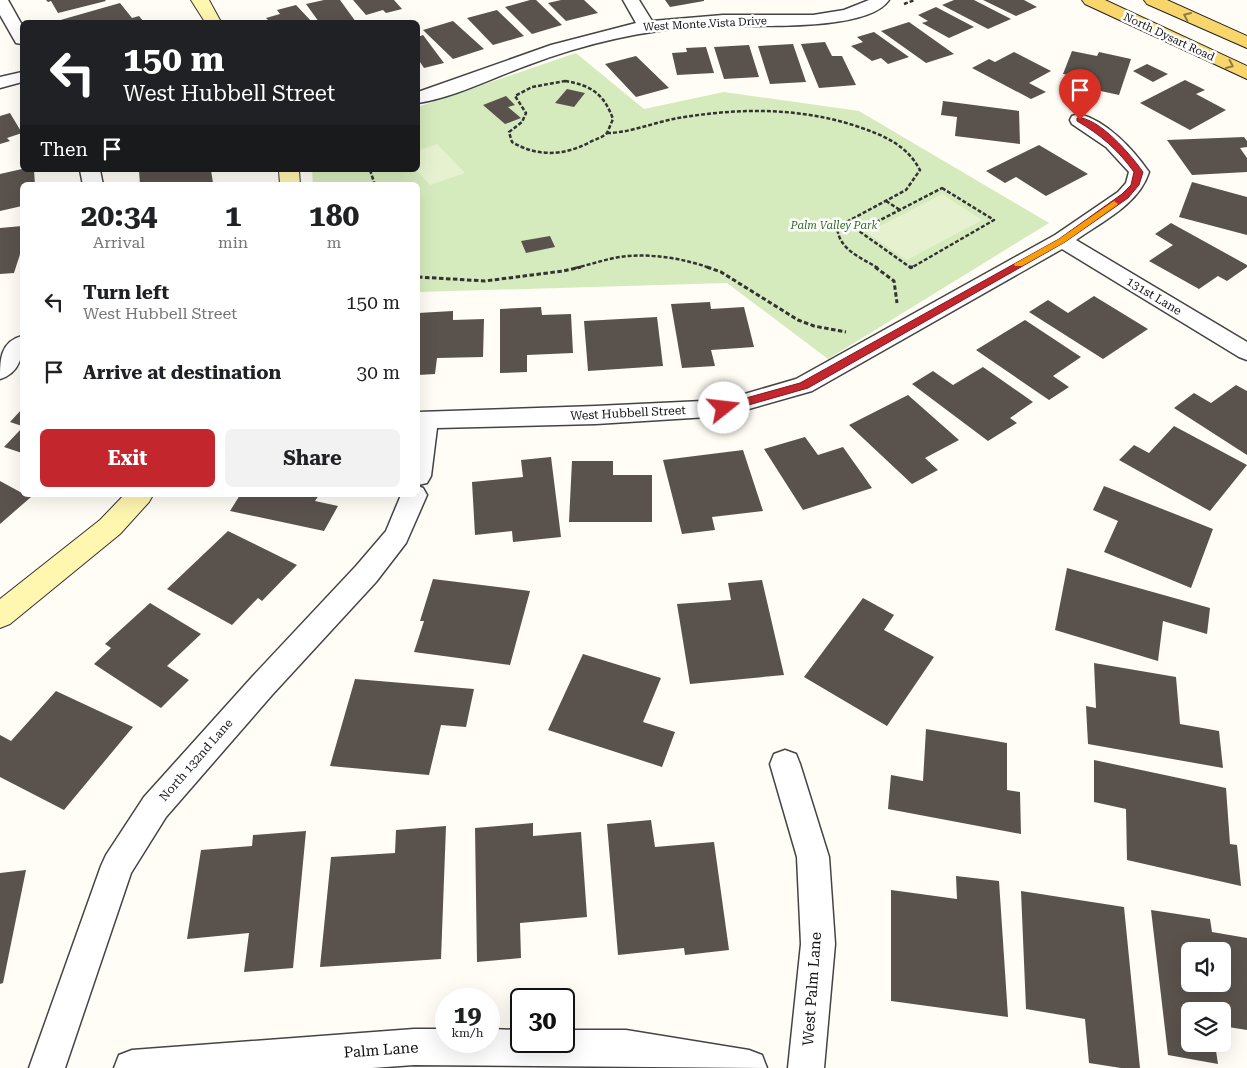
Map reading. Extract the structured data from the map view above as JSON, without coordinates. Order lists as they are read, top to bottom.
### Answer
{
  "streets": {
    "main road": ["North Dysart Road"],
    "street": [
      "West Monte Vista Drive",
      "131st Lane",
      "West Hubbell Street",
      "North 132nd Lane",
      "West Palm Lane",
      "Palm Lane"
    ]
  },
  "crossings": [
    ["131st Lane", "West Hubbell Street"]
  ],
  "parks": ["Palm Valley Park"],
  "page": {
    "turn": ["150 m", "West Hubbell Street"],
    "then": "Then",
    "eta": [
      "20:34",
      "Arrival",
      "1",
      "min",
      "180",
      "m"
    ],
    "list": [
      {
        "name": "Turn left",
        "note": "West Hubbell Street",
        "value": "150 m"
      },
      {
        "name": "Arrive at destination",
        "value": "30 m"
      }
    ],
    "buttons": ["Exit", "Share"],
    "speed": "19 km/h",
    "limit": "30"
  }
}
